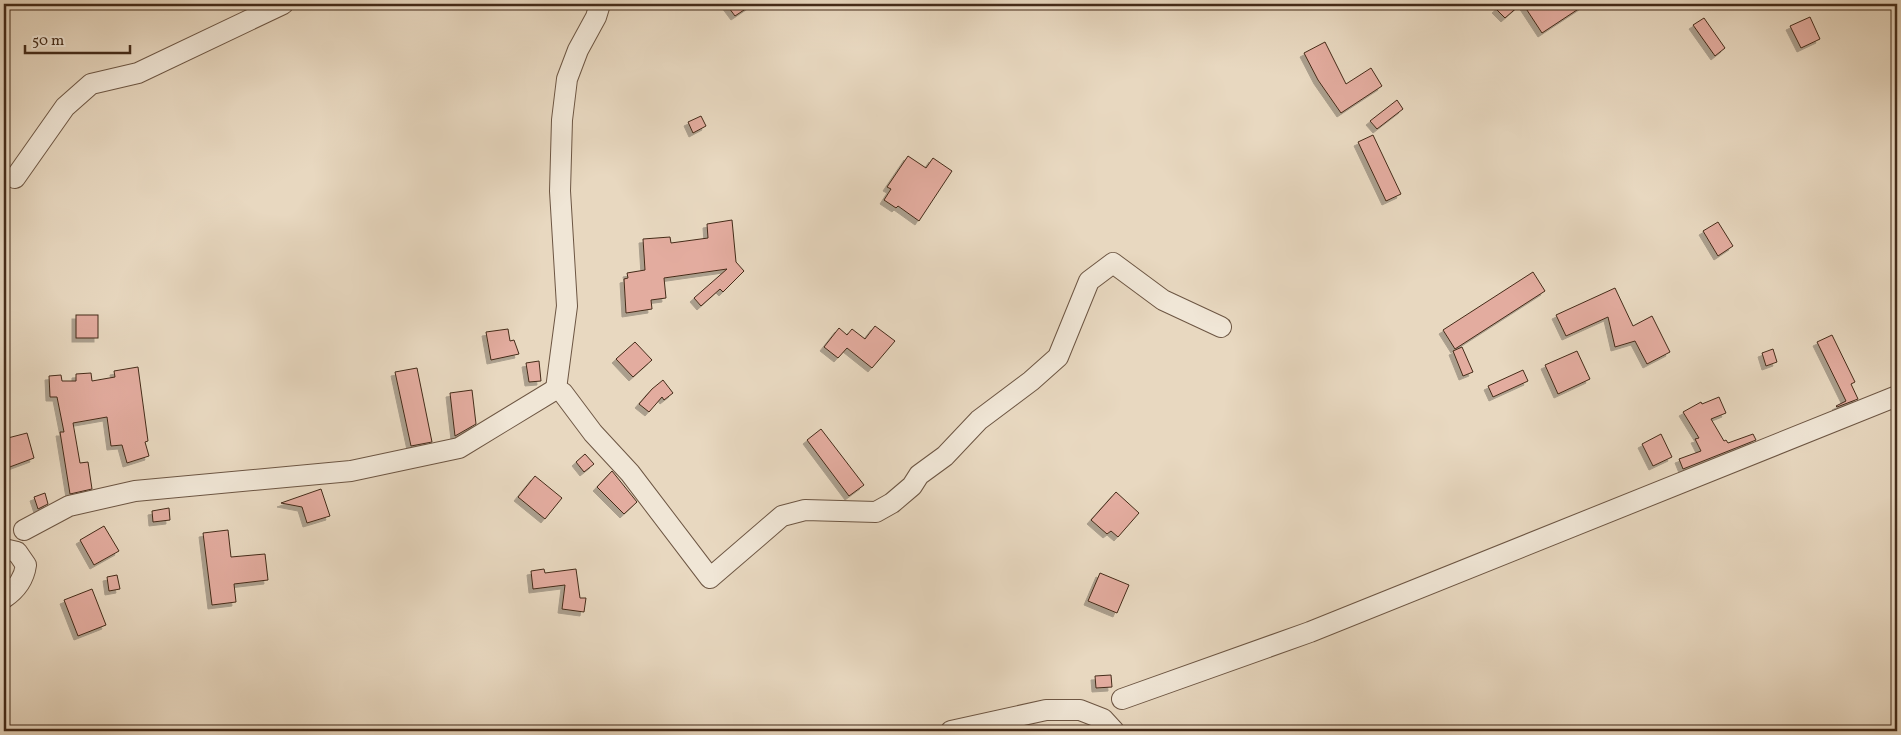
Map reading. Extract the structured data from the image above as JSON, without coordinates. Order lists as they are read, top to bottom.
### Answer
{
  "scale_bar": "50 m"
}
